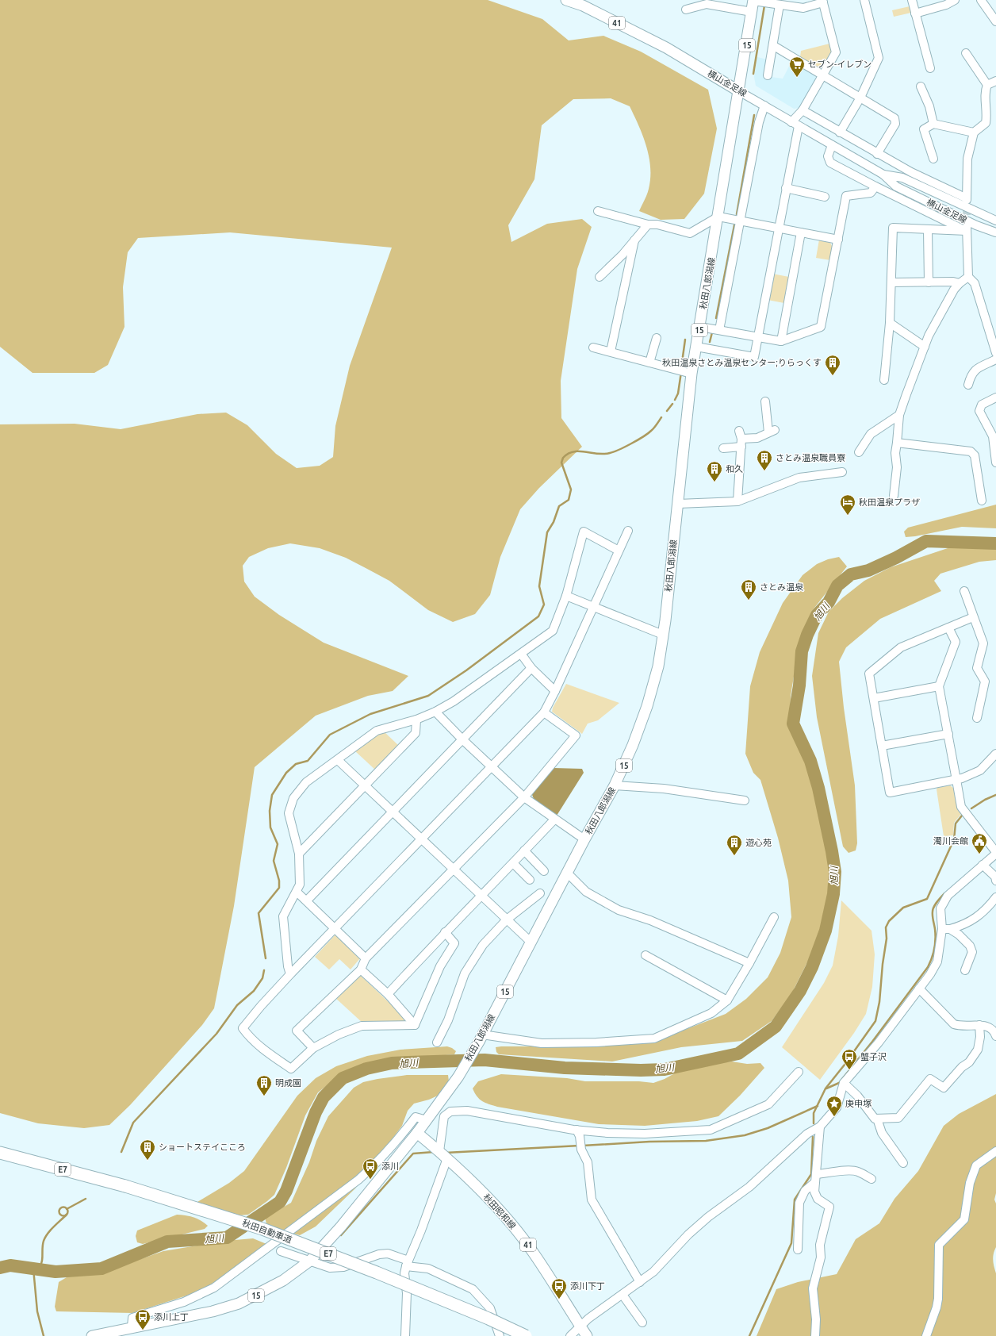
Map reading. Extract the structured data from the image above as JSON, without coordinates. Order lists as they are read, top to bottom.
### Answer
{
  "streets": {
    "highway": ["E7", "秋田自動車道"],
    "main road": [
      "41",
      "15",
      "横山金足線",
      "秋田八郎潟線",
      "秋田昭和線"
    ]
  },
  "crossings": [
    ["横山金足線", "秋田八郎潟線"],
    ["秋田八郎潟線", "秋田昭和線"]
  ],
  "water": ["旭川"],
  "places": {
    "supermarket": ["セブン-イレブン"],
    "building": [
      "秋田温泉さとみ温泉センター;りらっくす",
      "さとみ温泉職員寮",
      "和久",
      "さとみ温泉",
      "遊心苑",
      "明成園",
      "ショートステイこころ"
    ],
    "hotel": ["秋田温泉プラザ"],
    "public building": ["濁川会館"],
    "bus stop": [
      "蟹子沢",
      "添川",
      "添川下丁",
      "添川上丁"
    ],
    "place": ["庚申塚"]
  }
}
